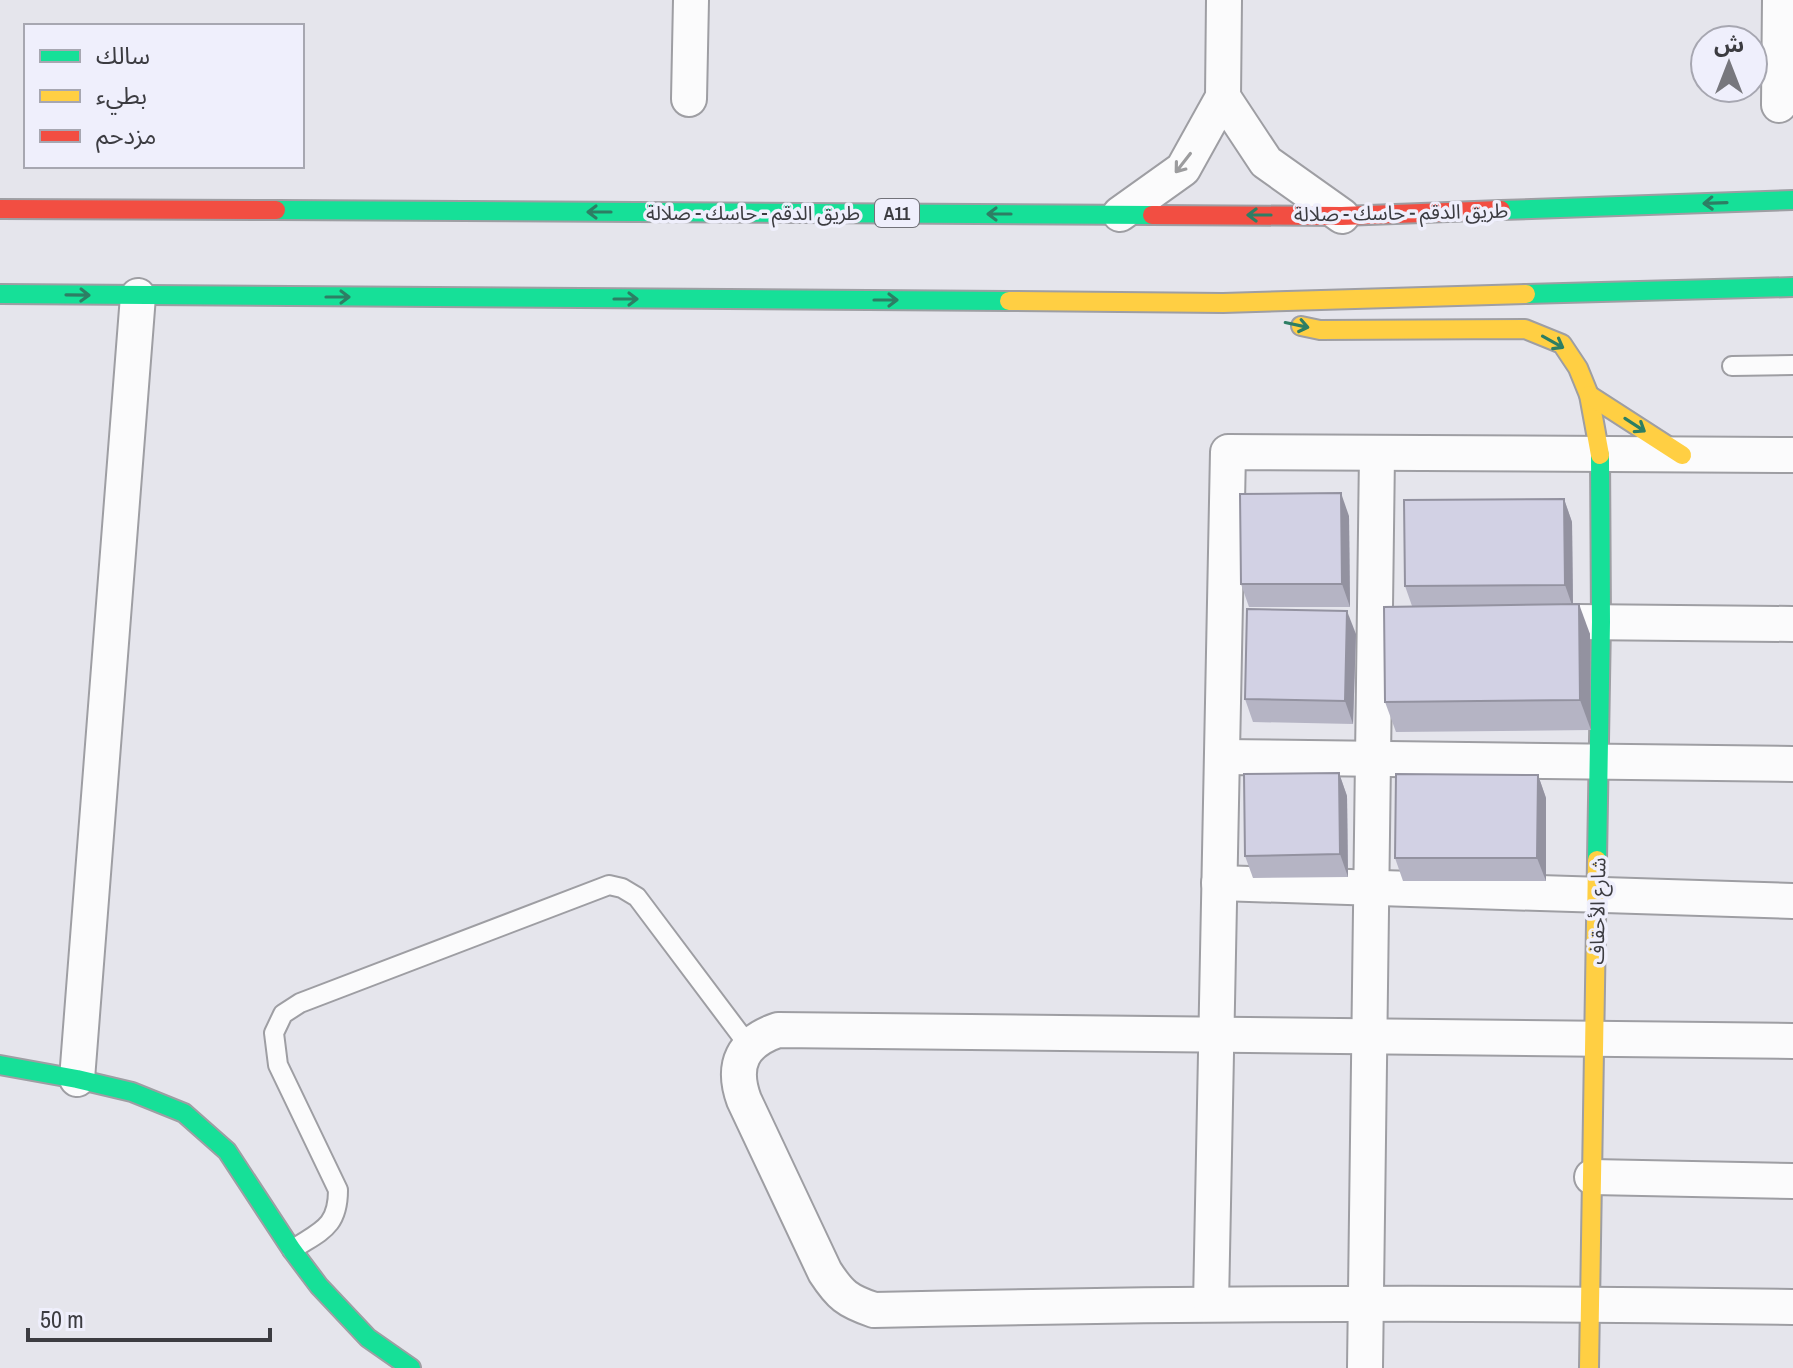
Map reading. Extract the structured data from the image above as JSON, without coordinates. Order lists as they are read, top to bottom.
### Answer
{
  "streets": {
    "main road": ["طريق الدقم - حاسك - صلالة", "A11", "شارع الأحقاف"]
  },
  "legend": ["سالك", "بطيء", "مزدحم"],
  "scale_bar": "50 m",
  "north": "top"
}
